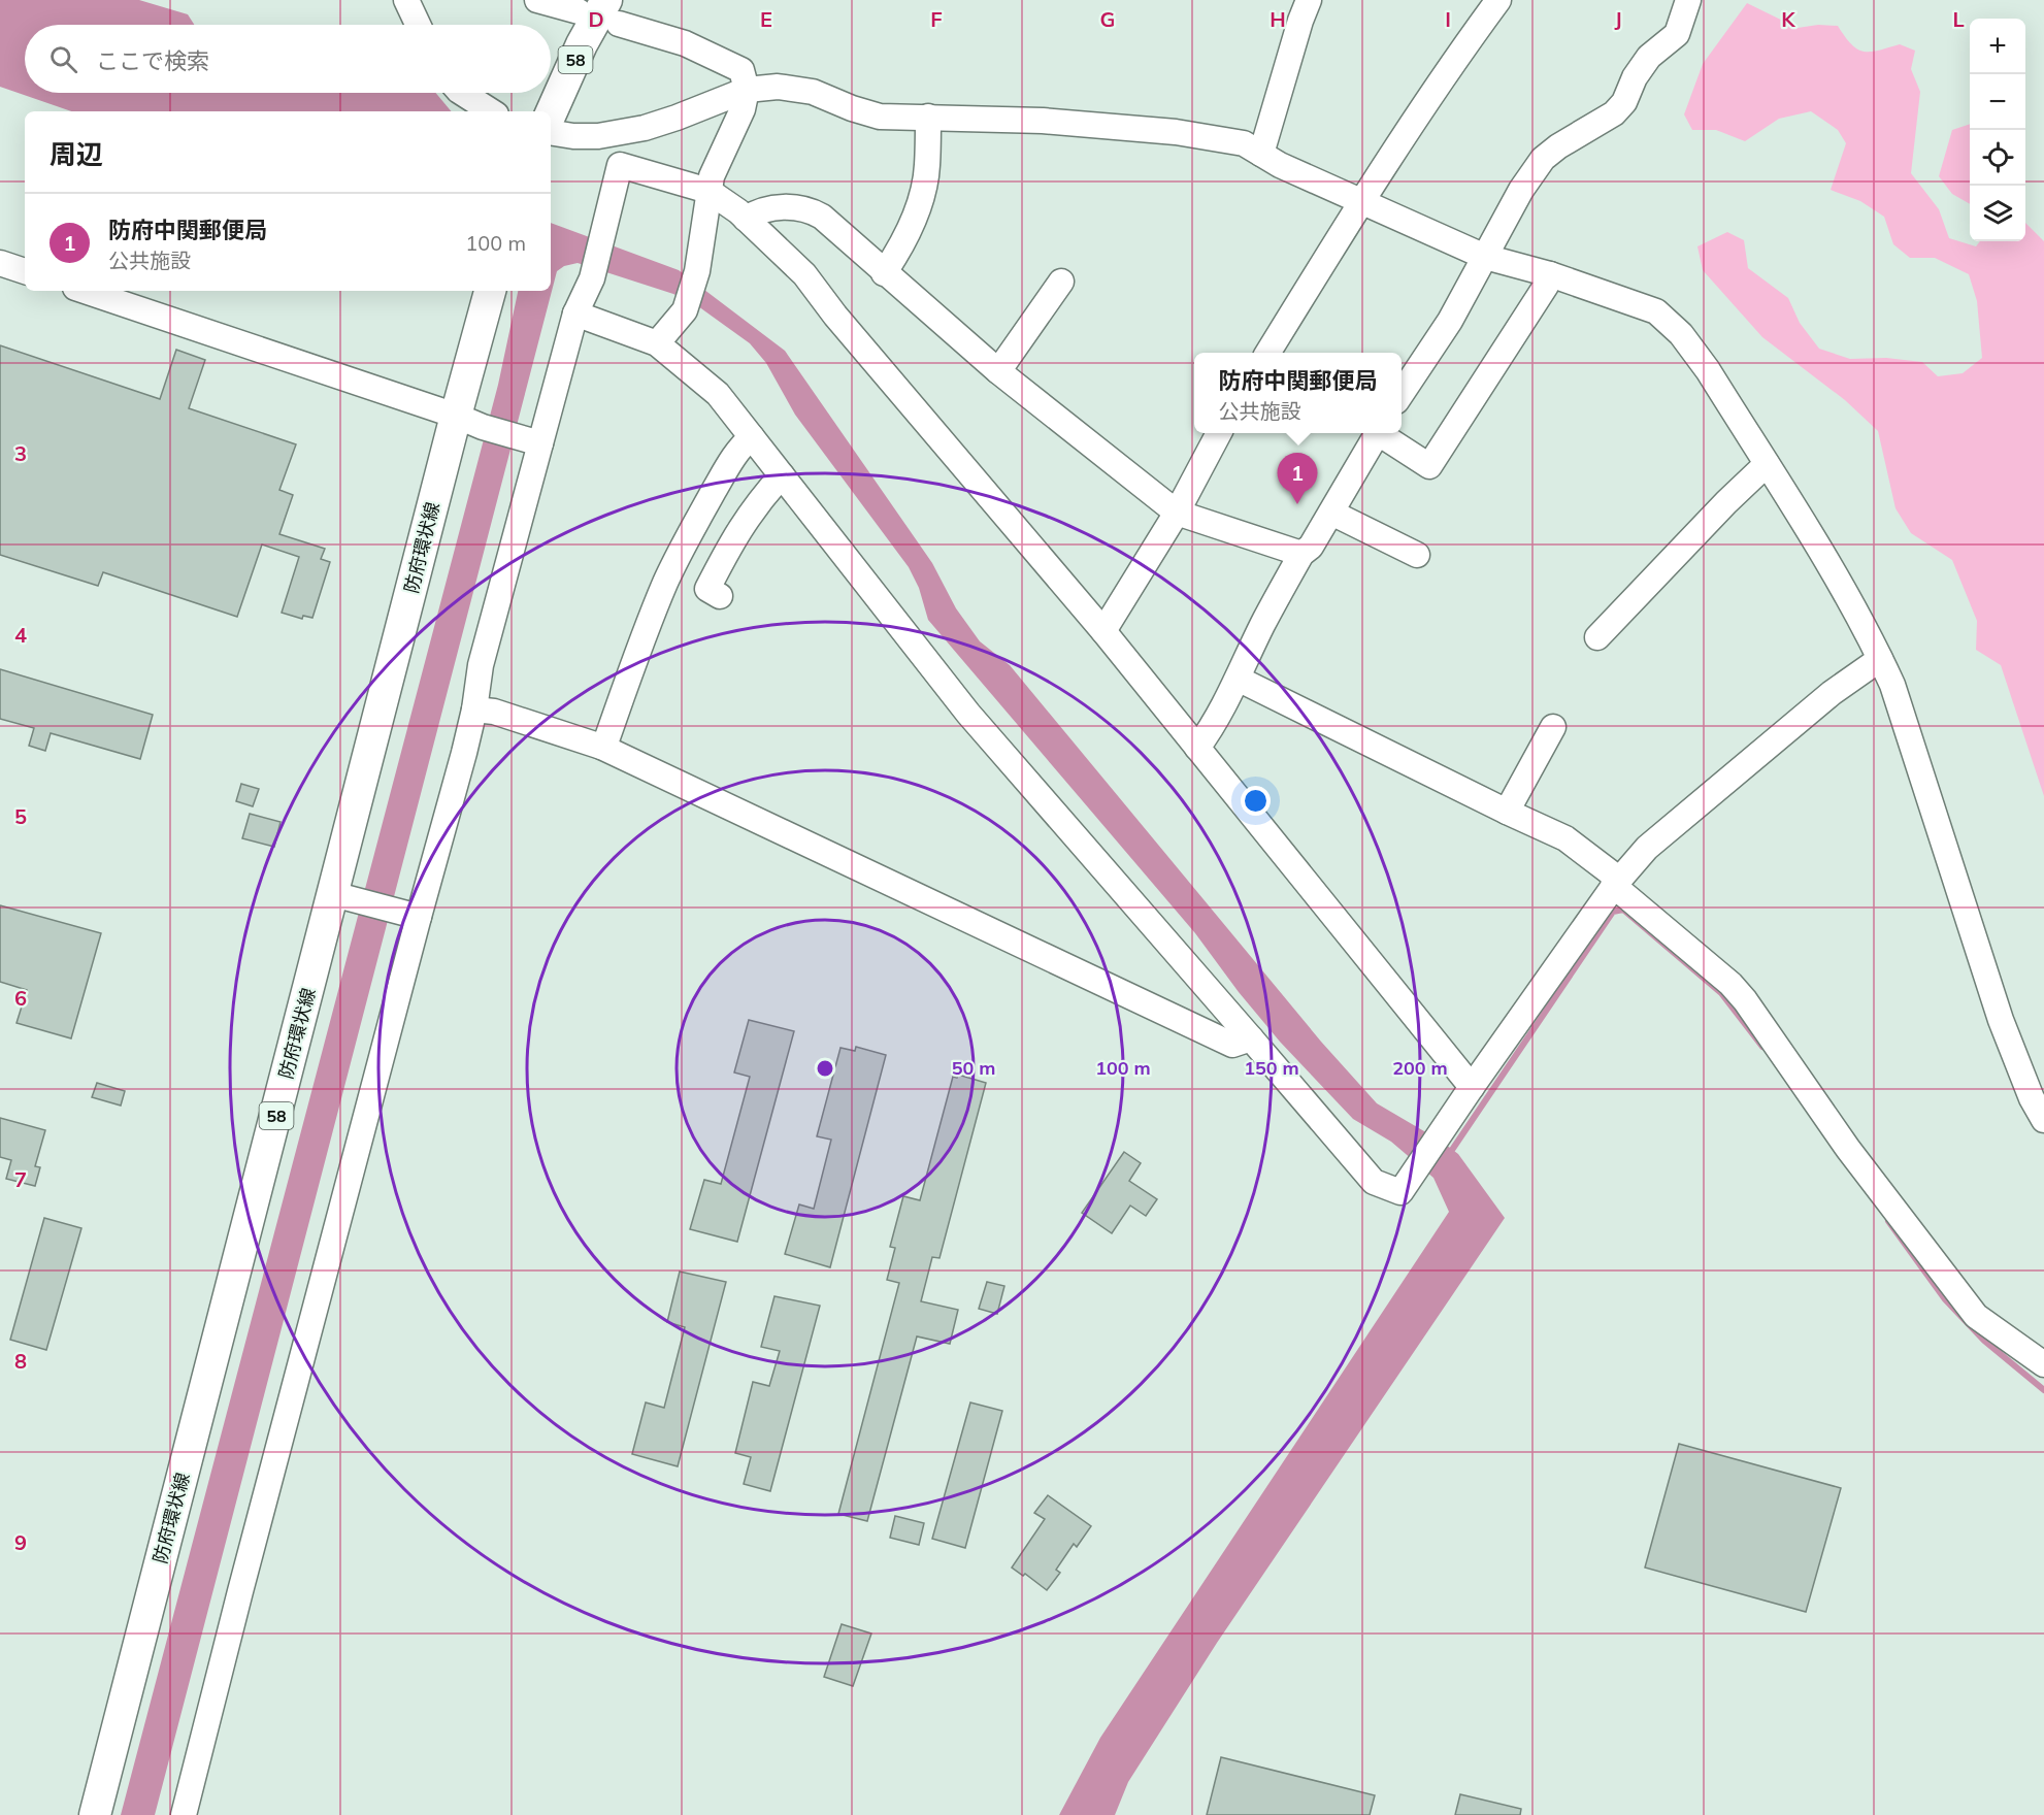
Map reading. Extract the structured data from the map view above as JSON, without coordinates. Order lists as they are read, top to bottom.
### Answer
{
  "streets": {
    "main road": ["58", "防府環状線"]
  },
  "page": {
    "map_buttons": ["+", "−"],
    "search": "ここで検索",
    "heading": "周辺",
    "list": [
      {
        "mark": "1",
        "name": "防府中関郵便局",
        "note": "公共施設",
        "value": "100 m"
      }
    ],
    "popup": ["防府中関郵便局", "公共施設"],
    "pins": "1"
  },
  "grid": {
    "columns": [
      "D",
      "E",
      "F",
      "G",
      "H",
      "I",
      "J",
      "K",
      "L"
    ],
    "rows": [
      "3",
      "4",
      "5",
      "6",
      "7",
      "8",
      "9"
    ]
  },
  "rings": [
    "50 m",
    "100 m",
    "150 m",
    "200 m"
  ]
}
